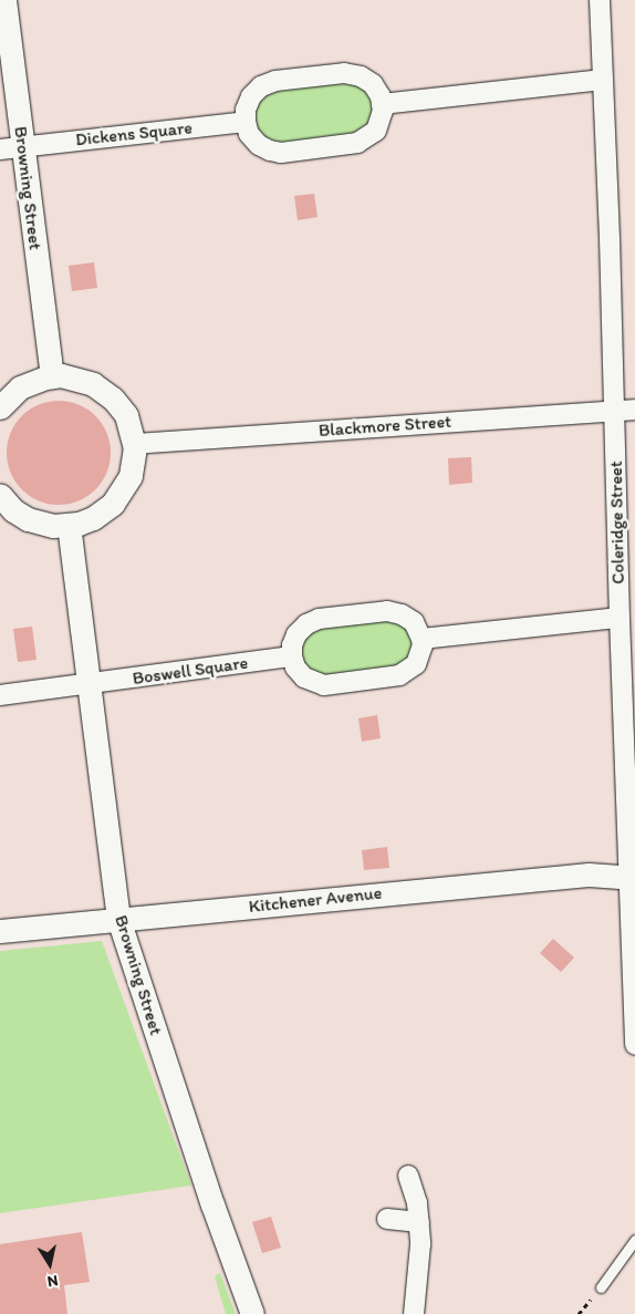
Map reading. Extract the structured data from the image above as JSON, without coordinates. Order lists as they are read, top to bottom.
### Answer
{
  "streets": {
    "street": [
      "Dickens Square",
      "Browning Street",
      "Blackmore Street",
      "Coleridge Street",
      "Boswell Square",
      "Kitchener Avenue"
    ]
  },
  "crossings": [
    ["Dickens Square", "Browning Street"],
    ["Browning Street", "Boswell Square"],
    ["Browning Street", "Kitchener Avenue"],
    ["Blackmore Street", "Coleridge Street"],
    ["Coleridge Street", "Kitchener Avenue"]
  ],
  "north": "bottom"
}
